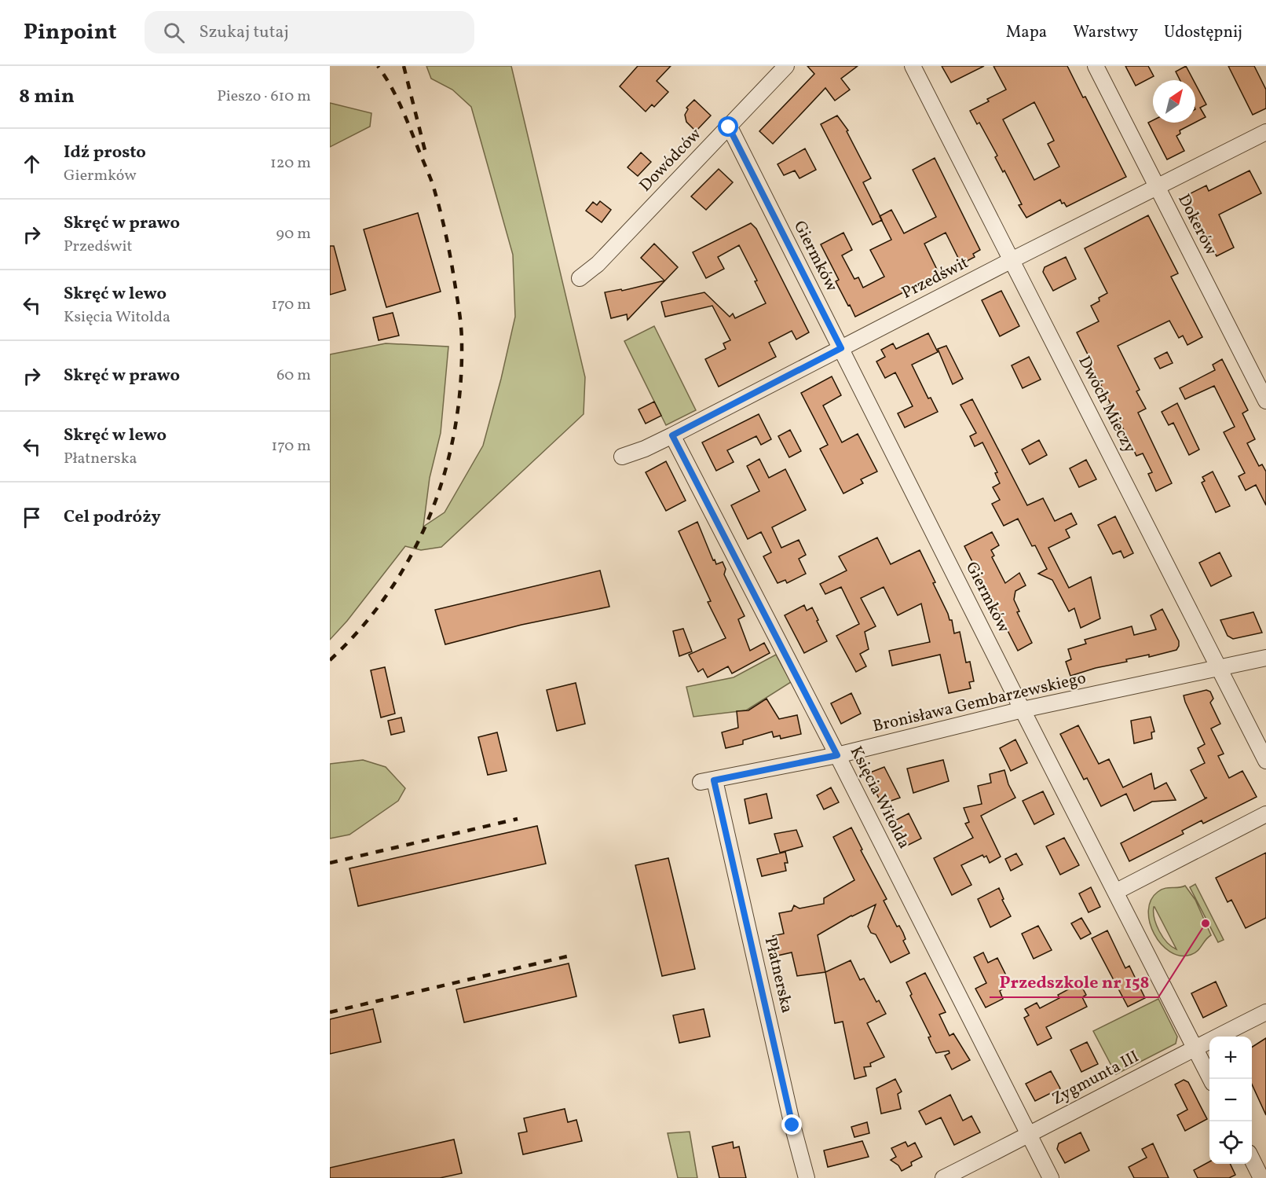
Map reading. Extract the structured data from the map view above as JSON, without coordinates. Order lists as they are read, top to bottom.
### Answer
{
  "streets": {
    "street": [
      "Dowódców",
      "Dokerów",
      "Giermków",
      "Przedświt",
      "Dwóch Mieczy",
      "Bronisława Gembarzewskiego",
      "Księcia Witolda",
      "Płatnerska",
      "Zygmunta III"
    ]
  },
  "crossings": [
    ["Dowódców", "Giermków"],
    ["Dokerów", "Przedświt"],
    ["Giermków", "Przedświt"],
    ["Giermków", "Bronisława Gembarzewskiego"],
    ["Giermków", "Zygmunta III"],
    ["Przedświt", "Dwóch Mieczy"],
    ["Przedświt", "Księcia Witolda"],
    ["Dwóch Mieczy", "Bronisława Gembarzewskiego"],
    ["Bronisława Gembarzewskiego", "Księcia Witolda"],
    ["Bronisława Gembarzewskiego", "Płatnerska"],
    ["Księcia Witolda", "Zygmunta III"]
  ],
  "places": ["Przedszkole nr 158"],
  "north": "top right",
  "page": {
    "header": "Pinpoint",
    "search": "Szukaj tutaj",
    "nav": ["Mapa", "Warstwy", "Udostępnij"],
    "heading": ["8 min", "Pieszo · 610 m"],
    "list": [
      ["Idź prosto", "Giermków", "120 m"],
      ["Skręć w prawo", "Przedświt", "90 m"],
      ["Skręć w lewo", "Księcia Witolda", "170 m"],
      ["Skręć w prawo", "60 m"],
      ["Skręć w lewo", "Płatnerska", "170 m"],
      "Cel podróży"
    ],
    "map_buttons": ["+", "−"]
  }
}
